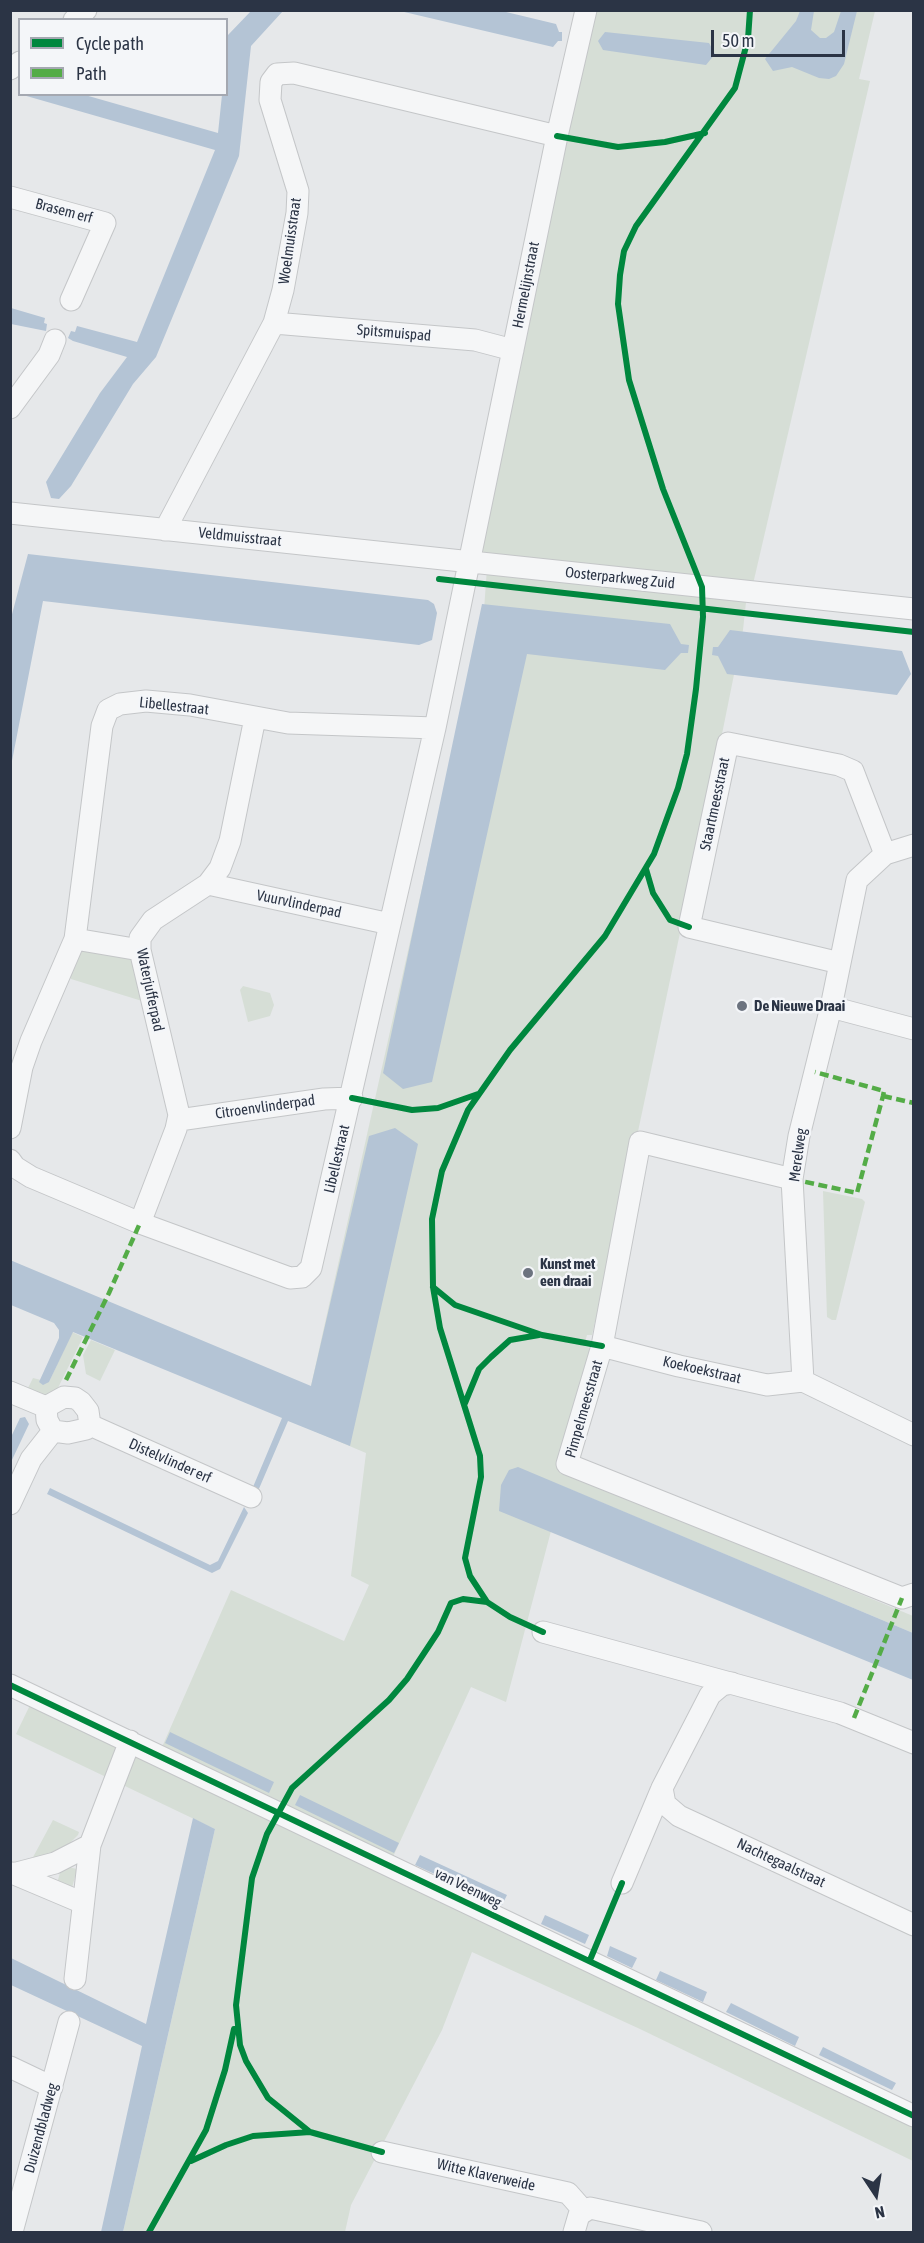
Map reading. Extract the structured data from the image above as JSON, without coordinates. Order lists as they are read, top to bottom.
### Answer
{
  "streets": {
    "street": [
      "Brasem erf",
      "Woelmuisstraat",
      "Hermelijnstraat",
      "Spitsmuispad",
      "Veldmuisstraat",
      "Oosterparkweg Zuid",
      "Libellestraat",
      "Staartmeesstraat",
      "Vuurvlinderpad",
      "Waterjufferpad",
      "Citroenvlinderpad",
      "Merelweg",
      "Koekoekstraat",
      "Pimpelmeesstraat",
      "Distelvlinder erf",
      "Nachtegaalstraat",
      "van Veenweg",
      "Duizendbladweg",
      "Witte Klaverweide"
    ]
  },
  "crossings": [
    ["Woelmuisstraat", "Hermelijnstraat"],
    ["Woelmuisstraat", "Spitsmuispad"],
    ["Woelmuisstraat", "Veldmuisstraat"],
    ["Hermelijnstraat", "Spitsmuispad"],
    ["Hermelijnstraat", "Veldmuisstraat"],
    ["Hermelijnstraat", "Oosterparkweg Zuid"],
    ["Hermelijnstraat", "Libellestraat"],
    ["Veldmuisstraat", "Oosterparkweg Zuid"],
    ["Veldmuisstraat", "Libellestraat"],
    ["Oosterparkweg Zuid", "Libellestraat"],
    ["Libellestraat", "Vuurvlinderpad"],
    ["Libellestraat", "Waterjufferpad"],
    ["Libellestraat", "Citroenvlinderpad"],
    ["Staartmeesstraat", "Merelweg"],
    ["Vuurvlinderpad", "Waterjufferpad"],
    ["Waterjufferpad", "Citroenvlinderpad"],
    ["Merelweg", "Koekoekstraat"],
    ["Merelweg", "Pimpelmeesstraat"],
    ["Koekoekstraat", "Pimpelmeesstraat"]
  ],
  "places": ["De Nieuwe Draai", "Kunst met een draai"],
  "legend": ["Cycle path", "Path"],
  "scale_bar": "50 m",
  "north": "bottom"
}
